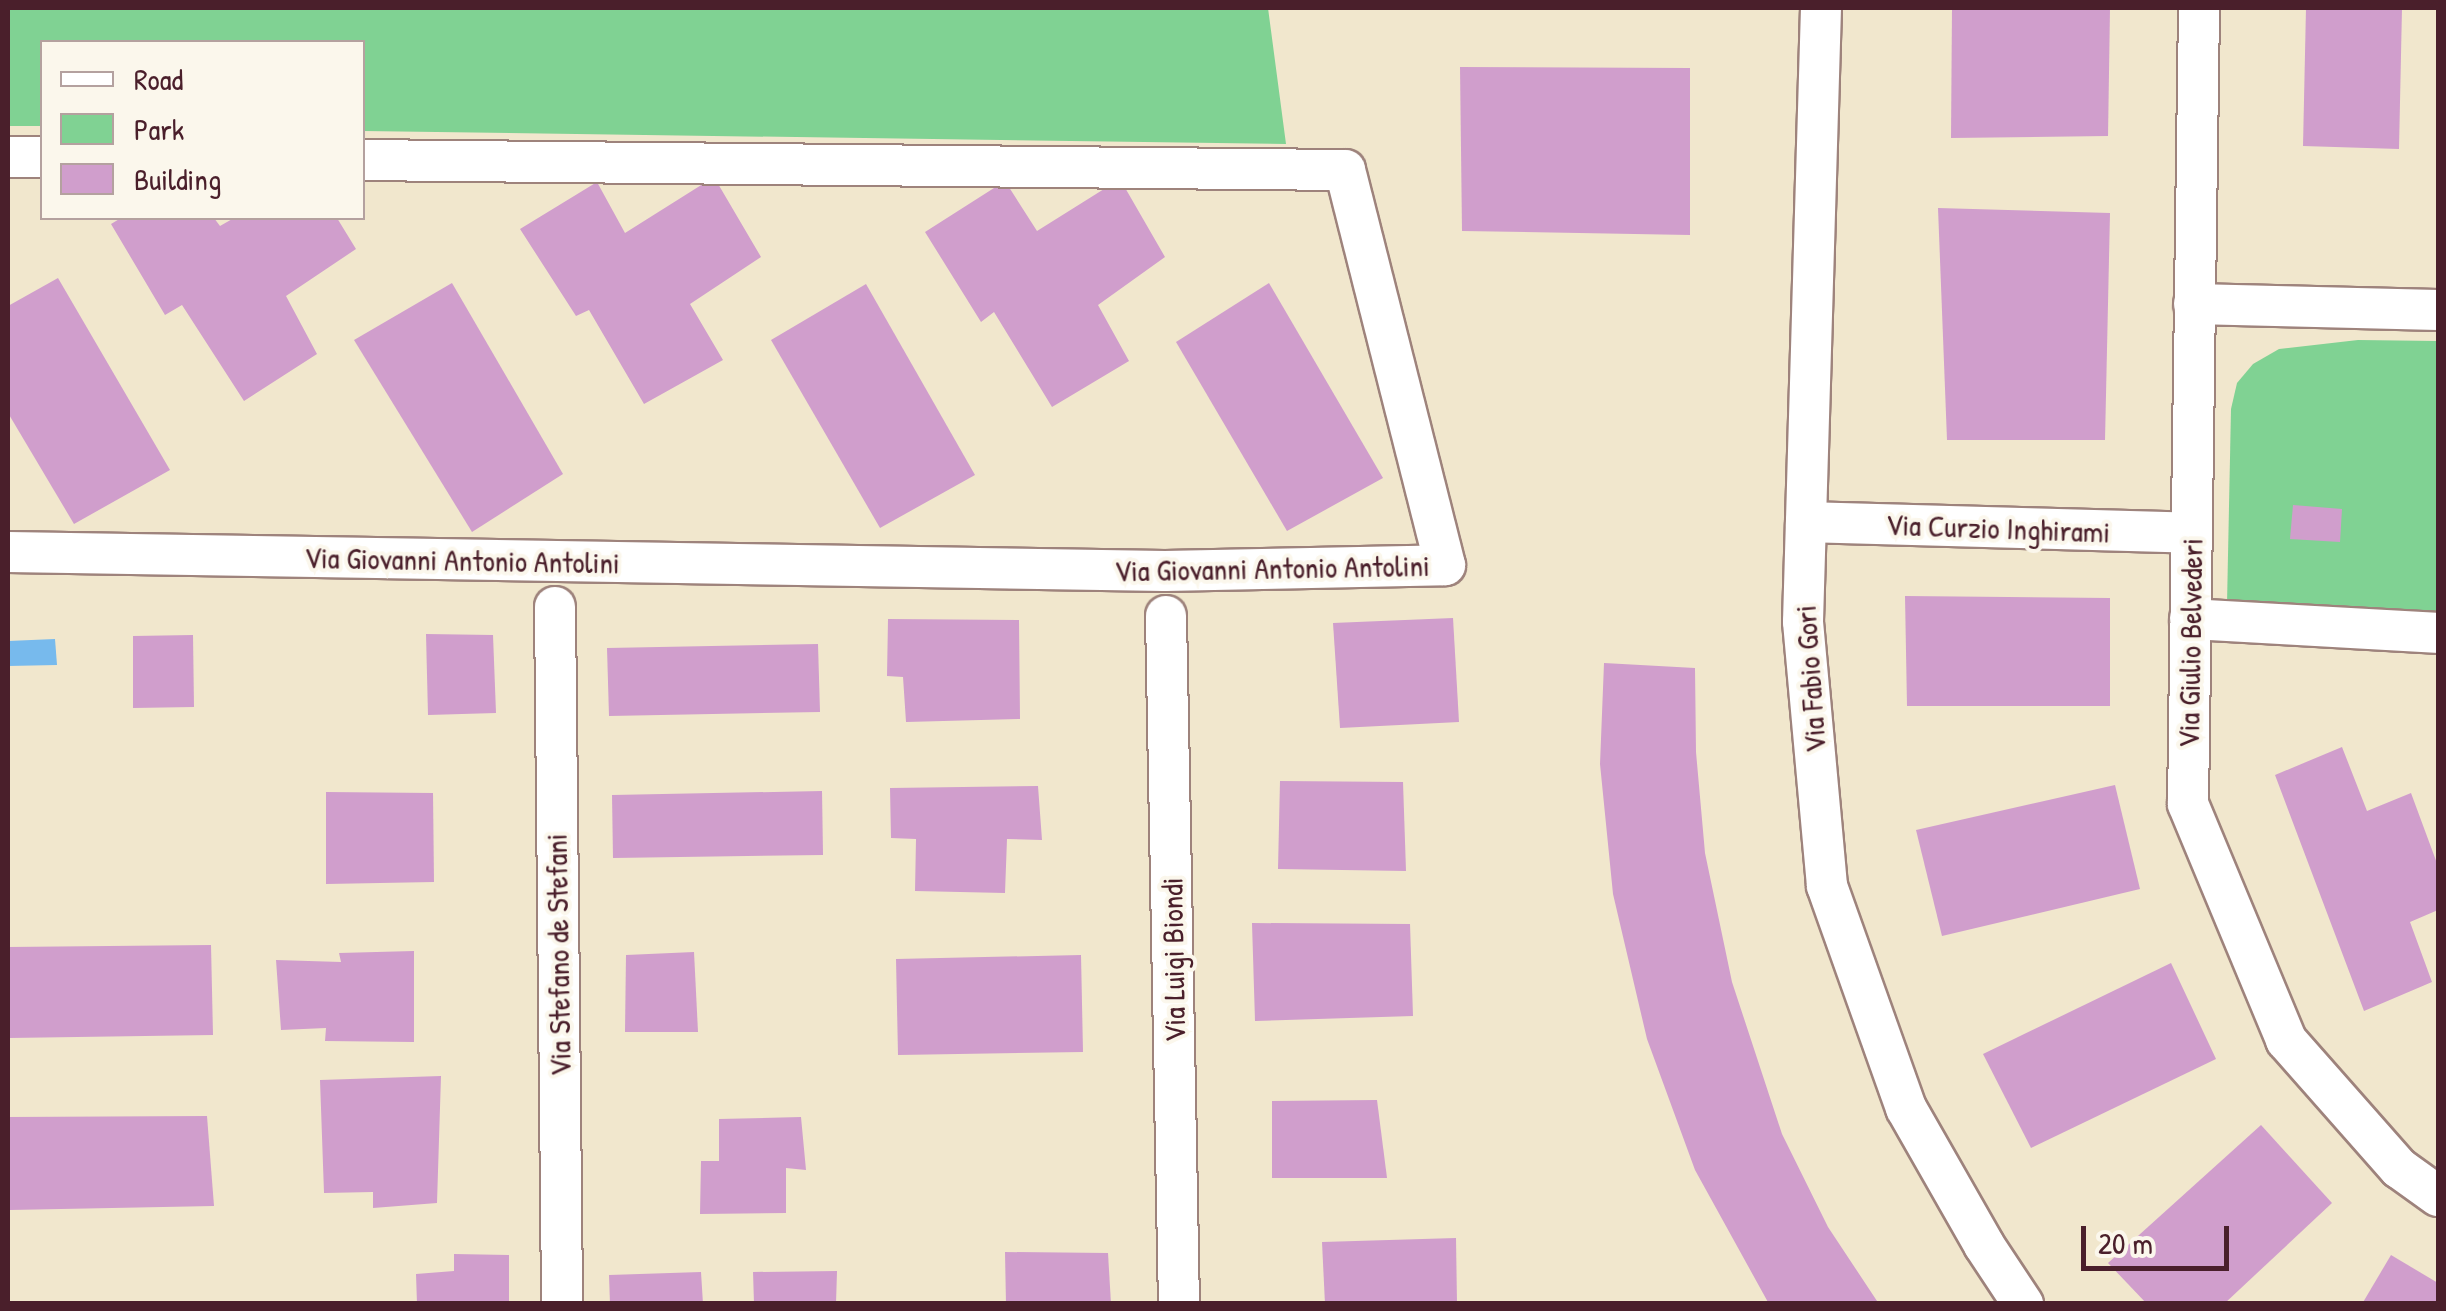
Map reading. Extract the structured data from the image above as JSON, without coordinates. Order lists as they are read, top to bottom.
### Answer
{
  "streets": {
    "street": [
      "Via Curzio Inghirami",
      "Via Giovanni Antonio Antolini",
      "Via Giulio Belvederi",
      "Via Fabio Gori",
      "Via Stefano de Stefani",
      "Via Luigi Biondi"
    ]
  },
  "crossings": [
    ["Via Curzio Inghirami", "Via Giulio Belvederi"],
    ["Via Curzio Inghirami", "Via Fabio Gori"]
  ],
  "legend": ["Road", "Park", "Building"],
  "scale_bar": "20 m"
}
